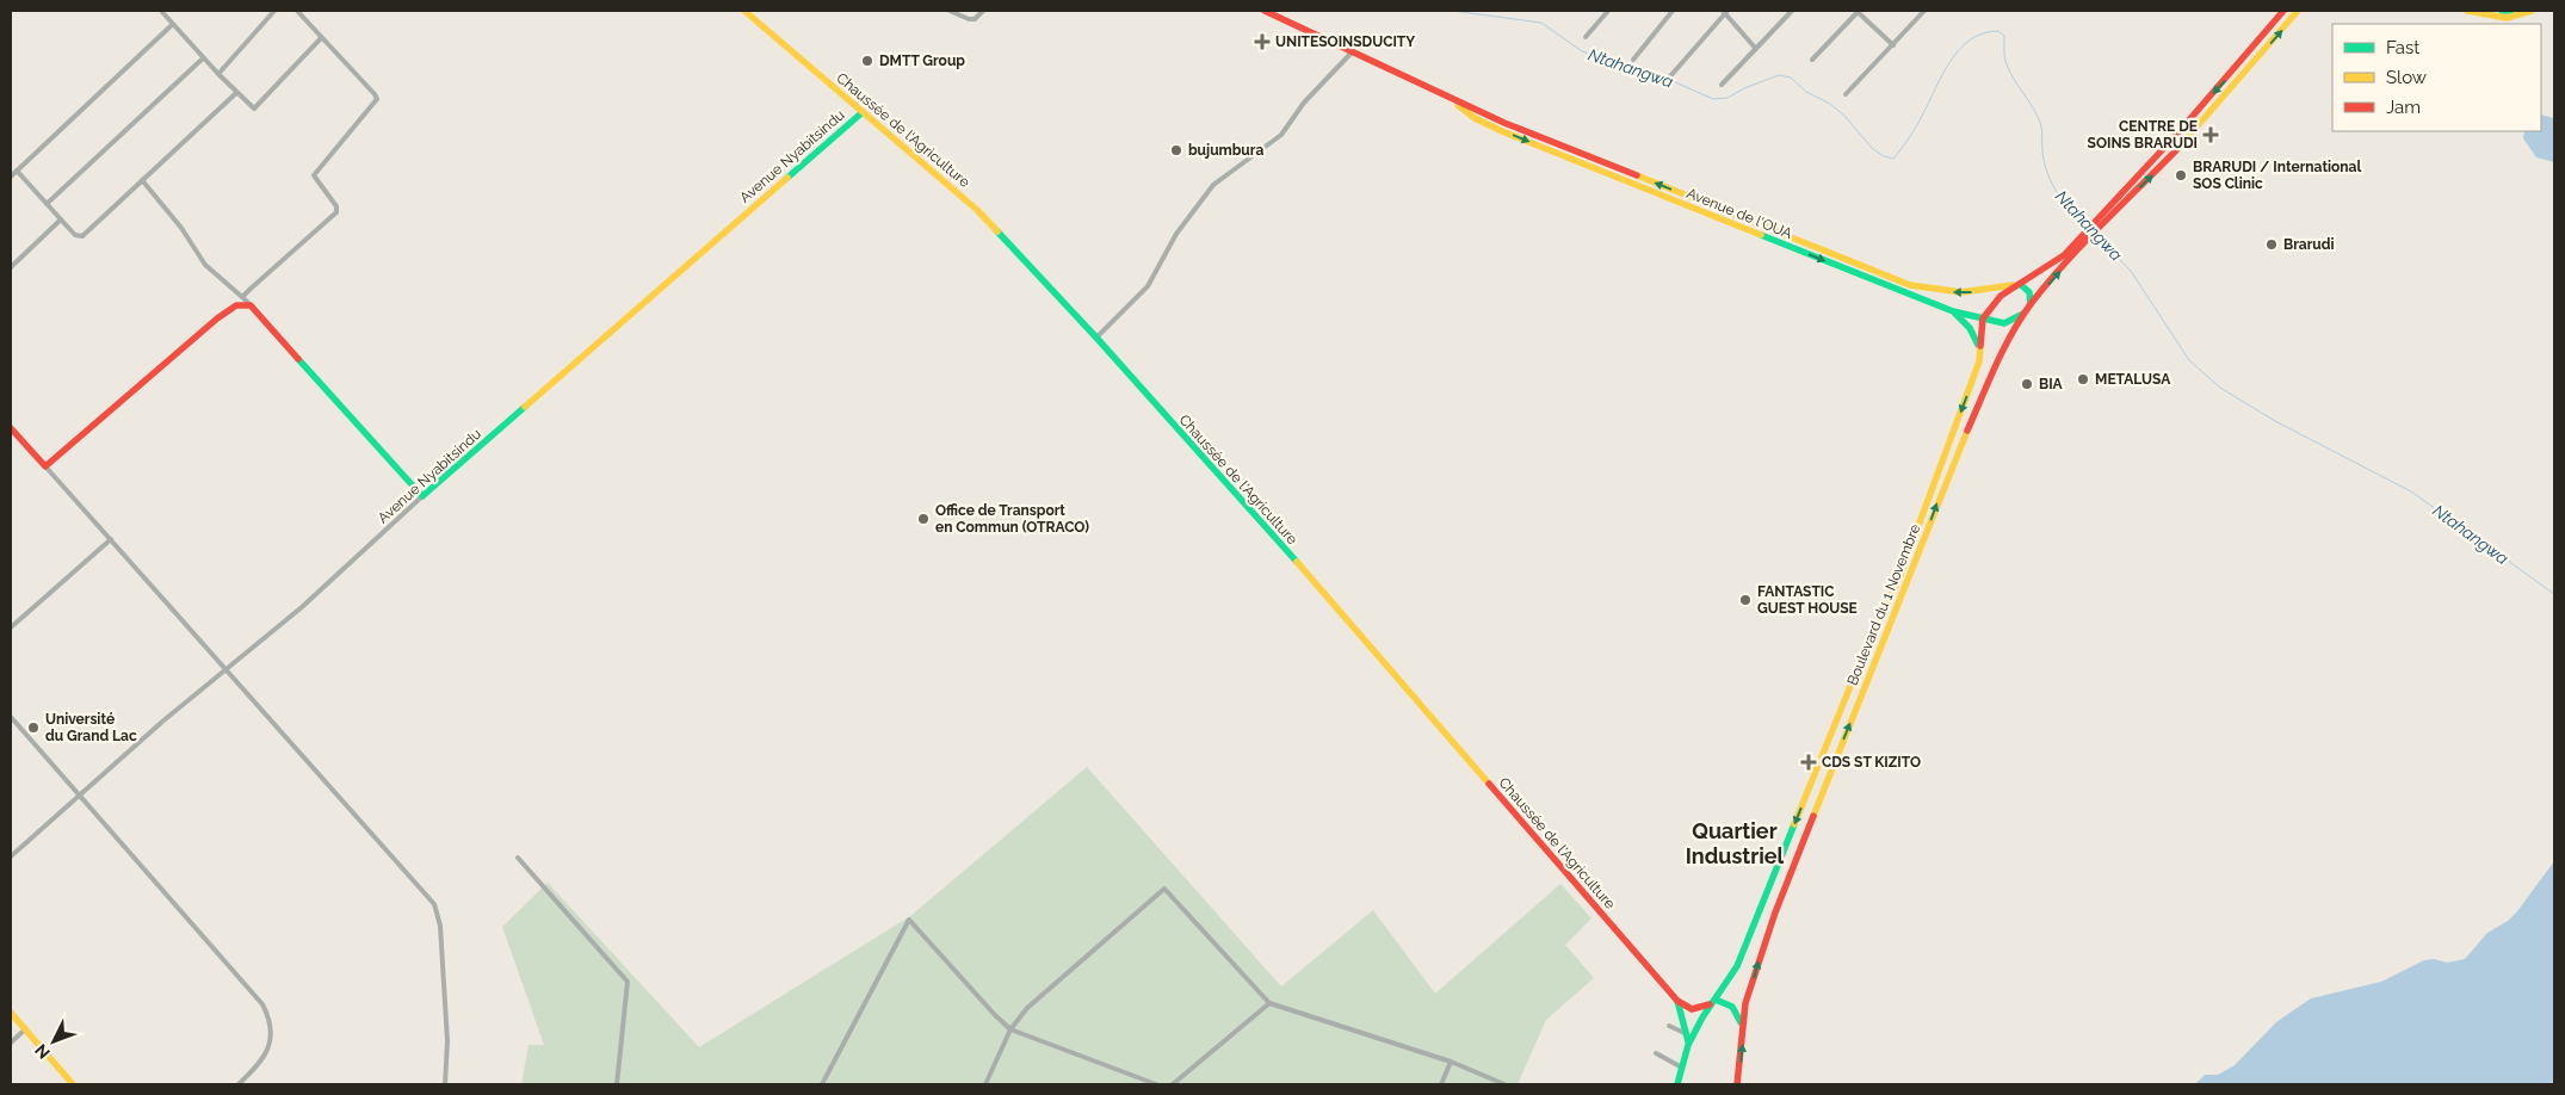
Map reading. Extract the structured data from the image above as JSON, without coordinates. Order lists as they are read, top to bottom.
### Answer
{
  "streets": {
    "main road": [
      "Chaussée de l'Agriculture",
      "Avenue Nyabitsindu",
      "Avenue de l'OUA",
      "Boulevard du 1 Novembre"
    ]
  },
  "crossings": [
    ["Chaussée de l'Agriculture", "Avenue Nyabitsindu"],
    ["Chaussée de l'Agriculture", "Boulevard du 1 Novembre"],
    ["Avenue de l'OUA", "Boulevard du 1 Novembre"]
  ],
  "districts": ["Quartier Industriel"],
  "water": ["Ntahangwa"],
  "places": {
    "health": ["UNITESOINSDUCITY", "CENTRE DE SOINS BRARUDI", "CDS ST KIZITO"],
    "other": [
      "DMTT Group",
      "bujumbura",
      "BRARUDI / International SOS Clinic",
      "Brarudi",
      "METALUSA",
      "BIA",
      "Office de Transport en Commun (OTRACO)",
      "FANTASTIC GUEST HOUSE",
      "Université du Grand Lac"
    ]
  },
  "legend": ["Fast", "Slow", "Jam"],
  "north": "bottom left"
}
